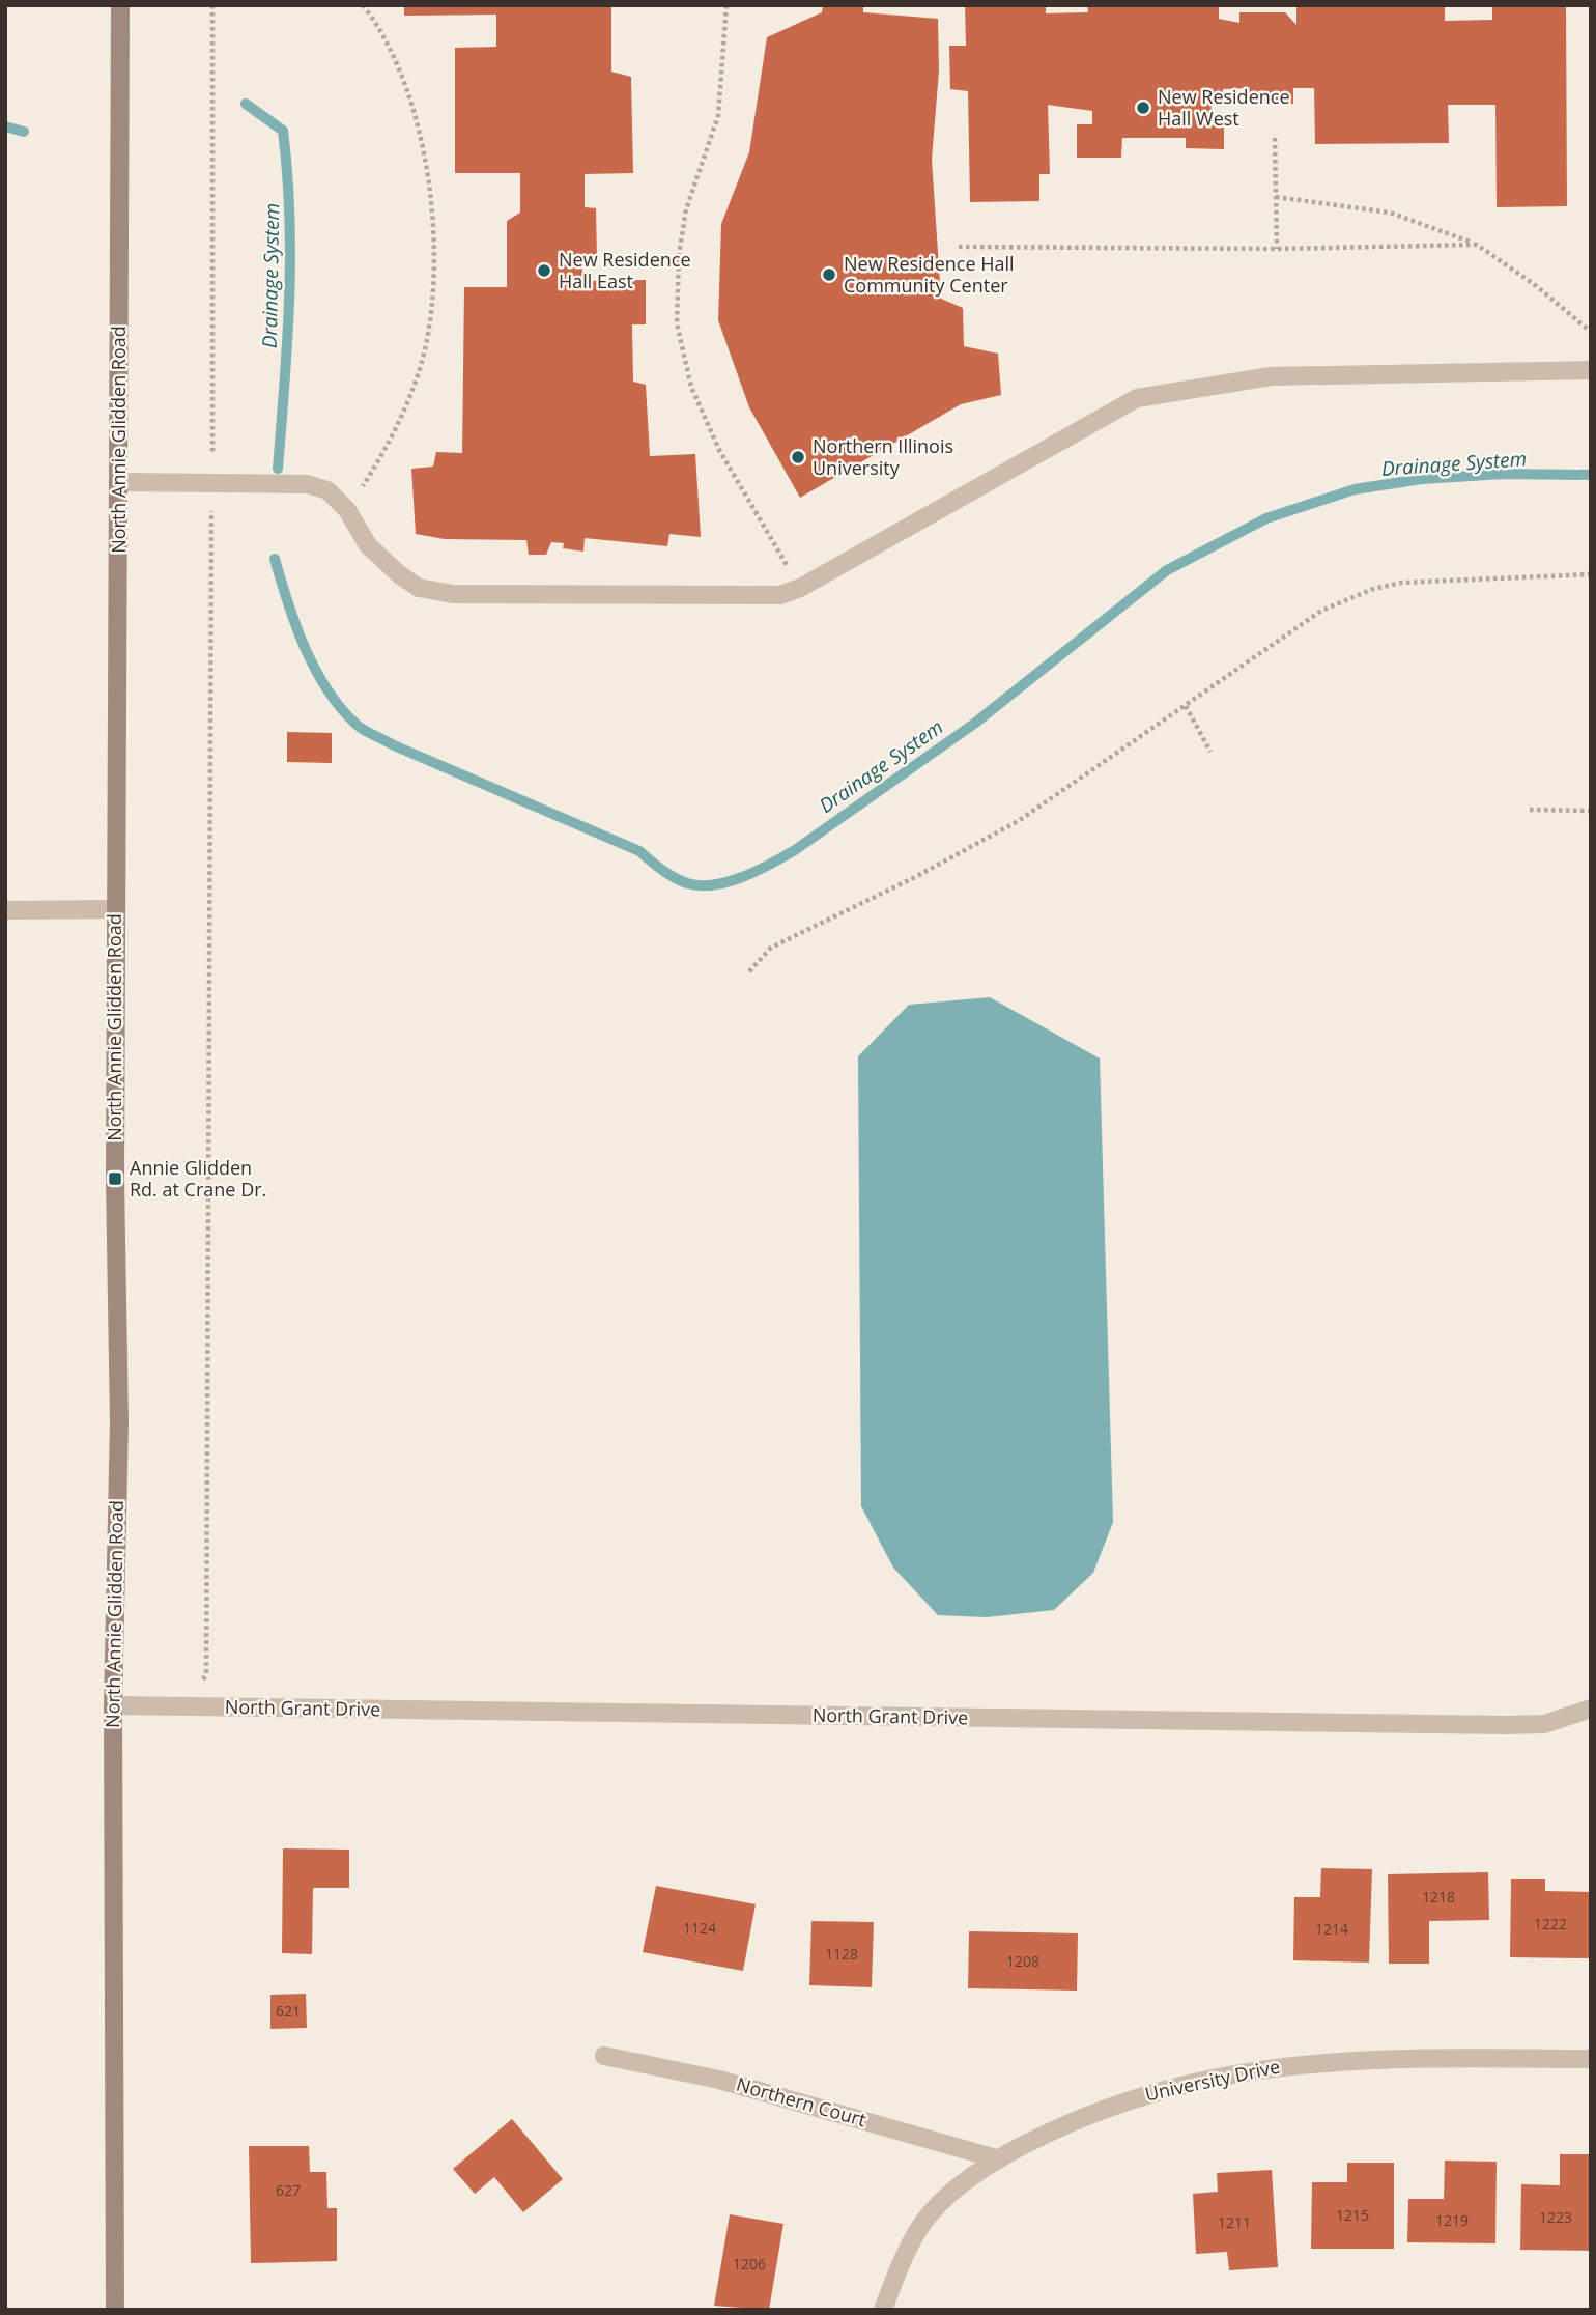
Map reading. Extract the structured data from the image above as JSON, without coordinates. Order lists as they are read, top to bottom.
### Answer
{
  "streets": {
    "main road": ["North Annie Glidden Road"],
    "street": ["North Grant Drive", "University Drive", "Northern Court"]
  },
  "crossings": [
    ["North Annie Glidden Road", "North Grant Drive"],
    ["University Drive", "Northern Court"]
  ],
  "water": ["Drainage System"],
  "places": {
    "other": [
      "New Residence Hall West",
      "New Residence Hall East",
      "New Residence Hall Community Center",
      "Northern Illinois University"
    ],
    "transit": ["Annie Glidden Rd. at Crane Dr."]
  },
  "house_numbers": [
    "1218",
    "1222",
    "1124",
    "1214",
    "1128",
    "1208",
    "621",
    "627",
    "1215",
    "1223",
    "1219",
    "1211",
    "1206"
  ]
}
